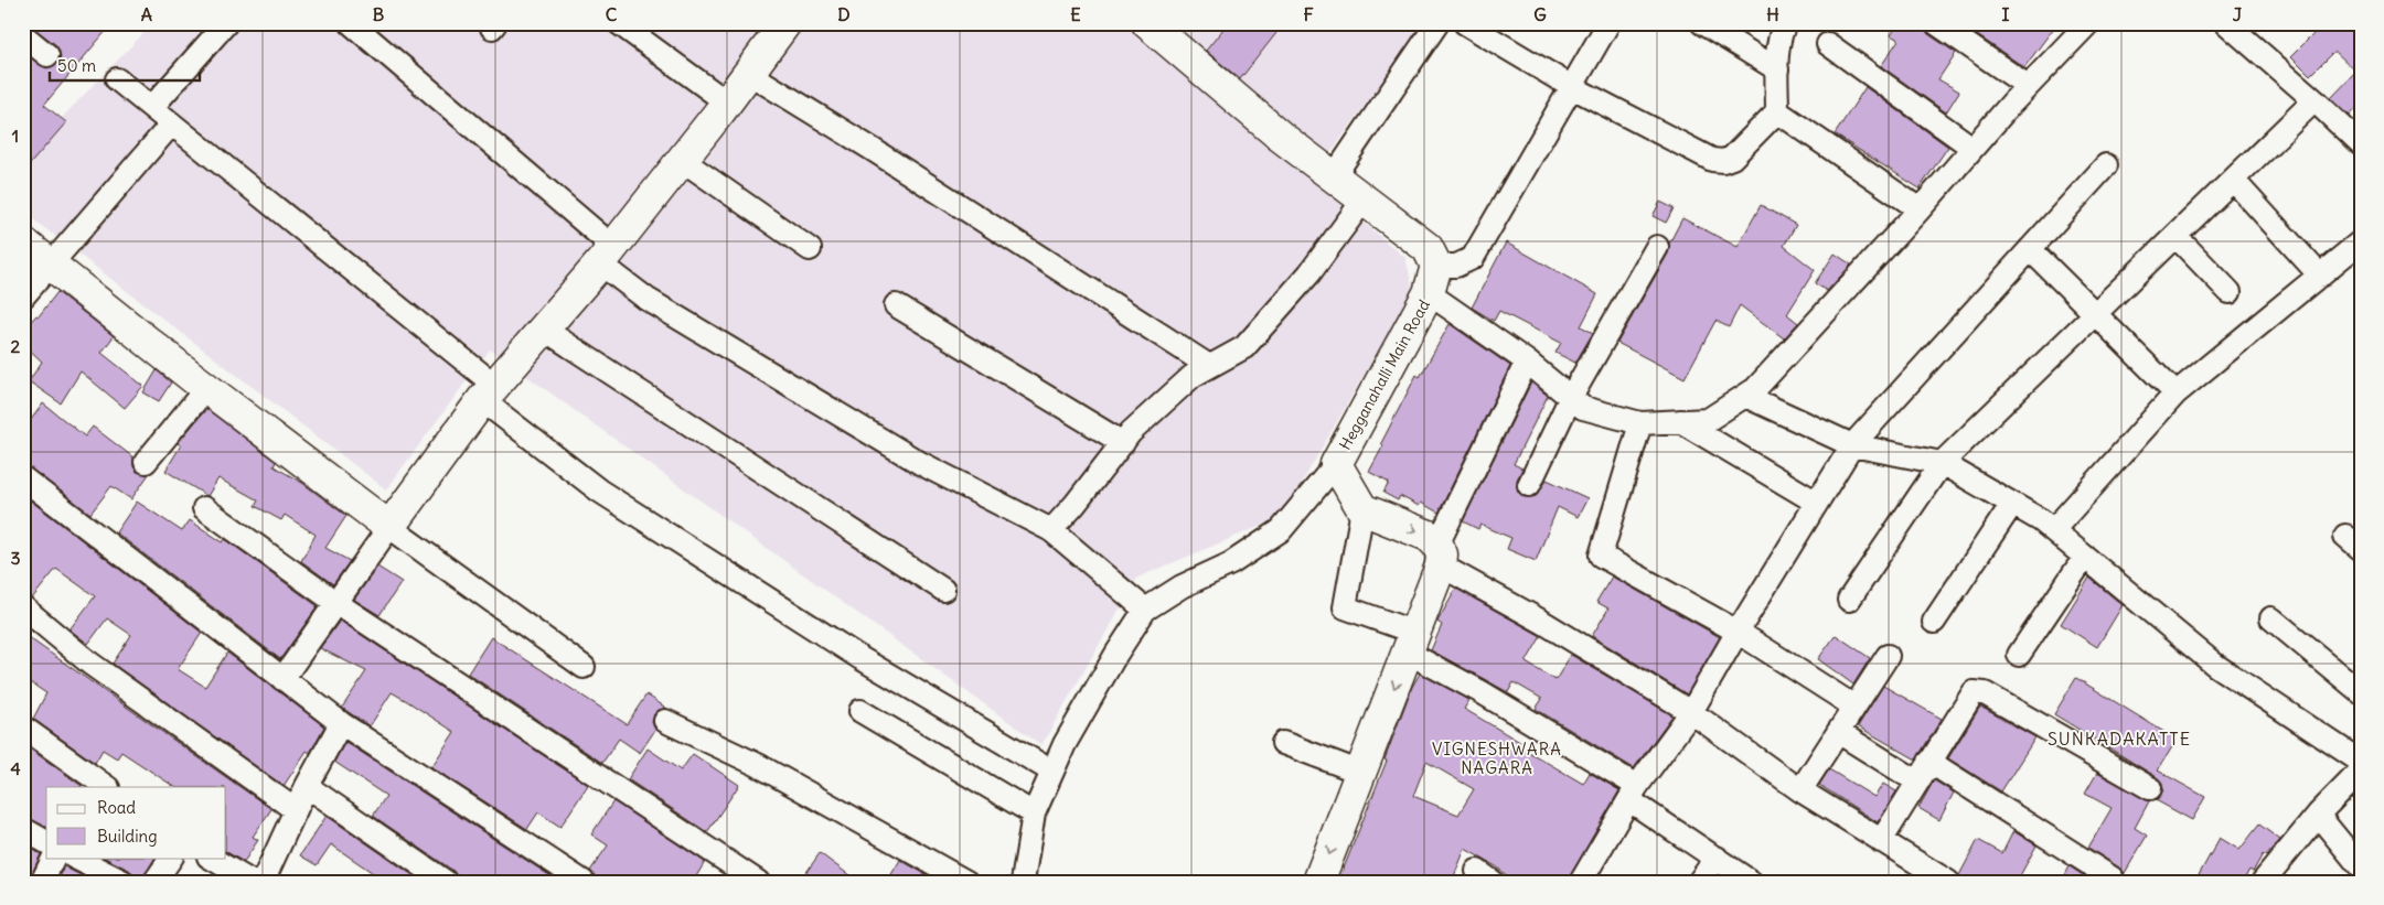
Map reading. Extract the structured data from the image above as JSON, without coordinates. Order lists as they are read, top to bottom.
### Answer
{
  "streets": {
    "street": ["Hegganahalli Main Road"]
  },
  "districts": ["SUNKADAKATTE", "VIGNESHWARA NAGARA"],
  "legend": ["Road", "Building"],
  "scale_bar": "50 m",
  "grid": {
    "columns": [
      "A",
      "B",
      "C",
      "D",
      "E",
      "F",
      "G",
      "H",
      "I",
      "J"
    ],
    "rows": [
      "1",
      "2",
      "3",
      "4"
    ]
  }
}
